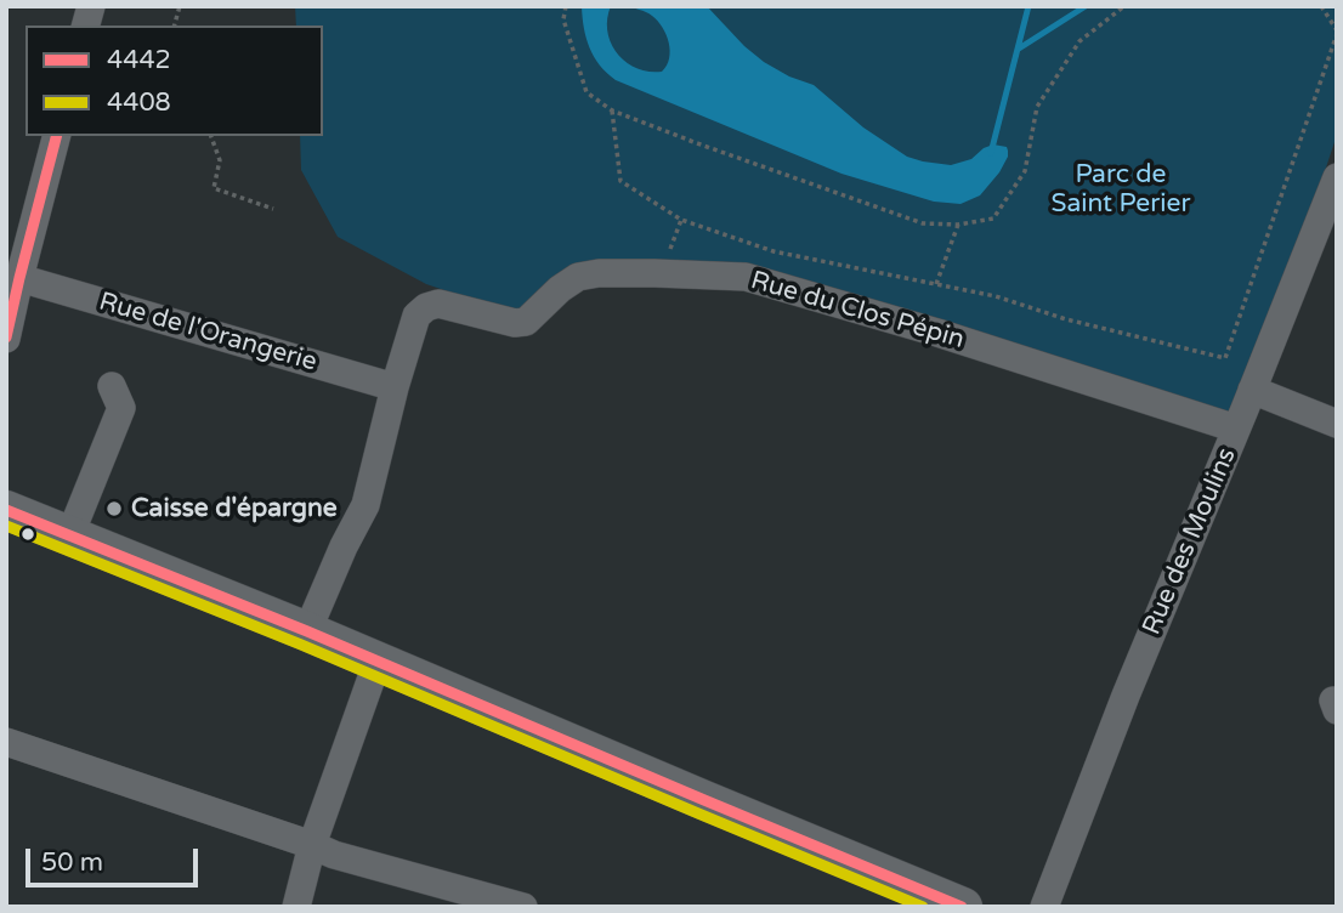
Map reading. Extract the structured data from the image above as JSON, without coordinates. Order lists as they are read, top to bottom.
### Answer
{
  "streets": {
    "street": ["Rue du Clos Pépin", "Rue de l'Orangerie", "Rue des Moulins"]
  },
  "crossings": [
    ["Rue du Clos Pépin", "Rue de l'Orangerie"],
    ["Rue du Clos Pépin", "Rue des Moulins"]
  ],
  "parks": ["Parc de Saint Perier"],
  "places": ["Caisse d'épargne"],
  "lines": ["transit line 4442", "transit line 4408"],
  "legend": ["4442", "4408"],
  "scale_bar": "50 m"
}
